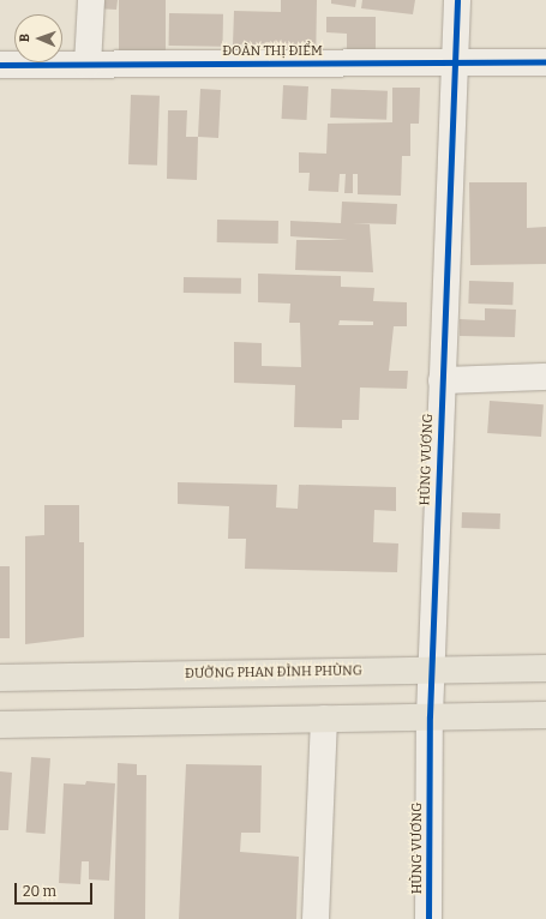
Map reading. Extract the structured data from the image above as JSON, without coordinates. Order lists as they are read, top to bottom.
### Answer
{
  "streets": {
    "main road": ["ĐƯỜNG PHAN ĐÌNH PHÙNG"],
    "street": ["ĐOÀN THỊ ĐIỂM", "HÙNG VƯƠNG"]
  },
  "crossings": [
    ["ĐOÀN THỊ ĐIỂM", "HÙNG VƯƠNG"],
    ["HÙNG VƯƠNG", "ĐƯỜNG PHAN ĐÌNH PHÙNG"]
  ],
  "scale_bar": "20 m",
  "north": "left"
}
